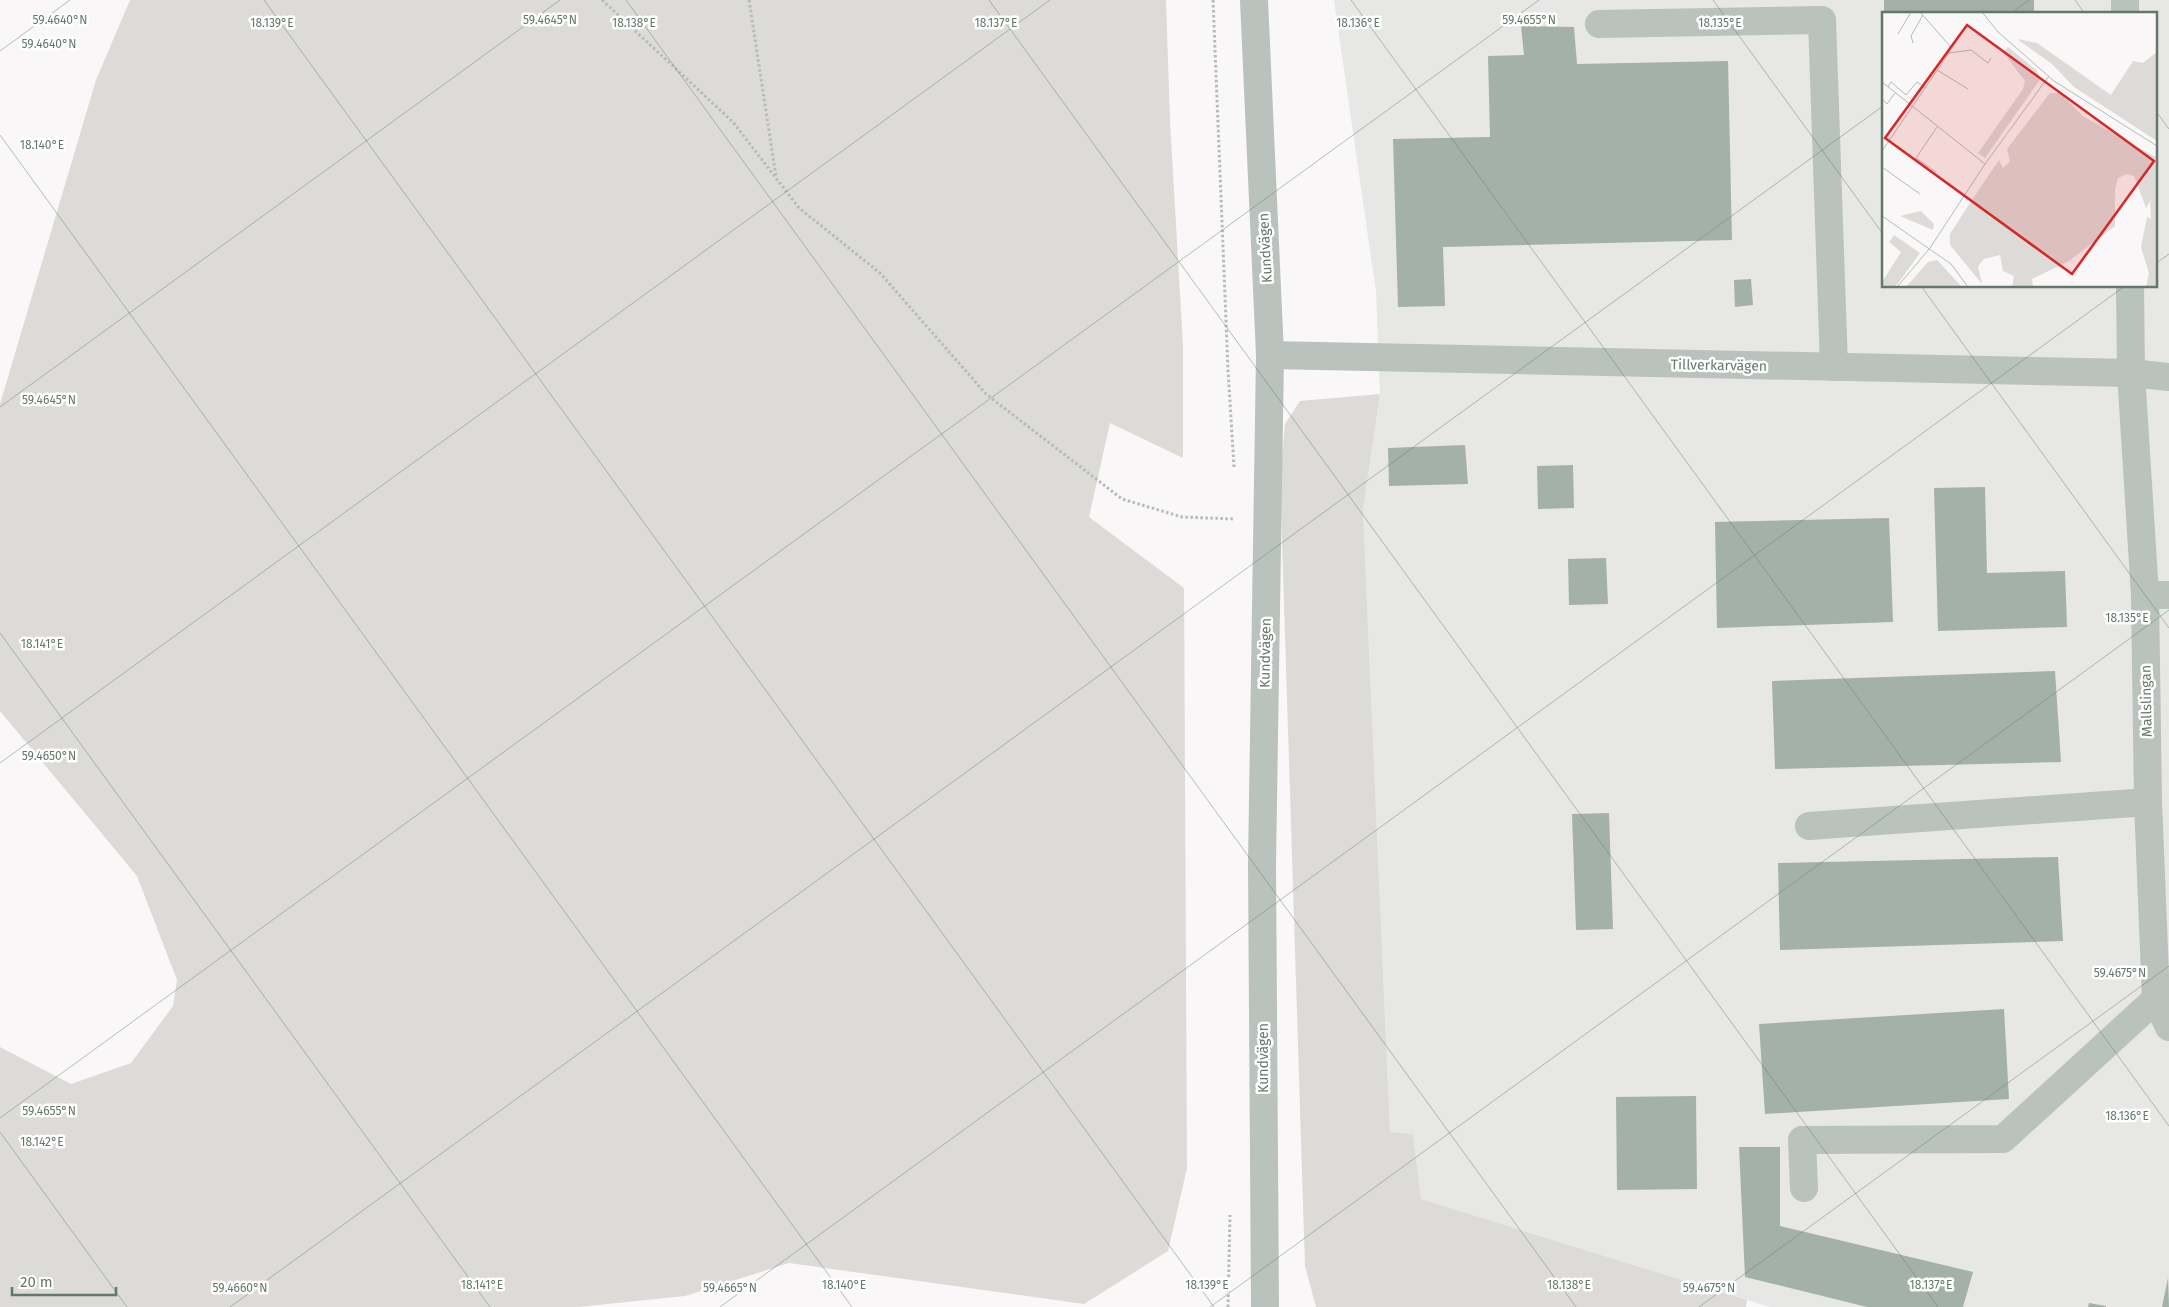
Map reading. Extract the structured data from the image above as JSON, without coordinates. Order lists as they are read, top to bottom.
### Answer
{
  "streets": {
    "street": ["Kundvägen", "Tillverkarvägen", "Mallslingan"]
  },
  "crossings": [
    ["Kundvägen", "Tillverkarvägen"],
    ["Tillverkarvägen", "Mallslingan"]
  ],
  "scale_bar": "20 m",
  "coordinates": [
    "59.4645°N",
    "59.4655°N",
    "59.4640°N",
    "18.139°E",
    "18.138°E",
    "18.137°E",
    "18.136°E",
    "18.135°E",
    "18.140°E",
    "18.141°E",
    "59.4650°N",
    "59.4675°N",
    "18.142°E",
    "59.4660°N",
    "59.4665°N"
  ]
}
